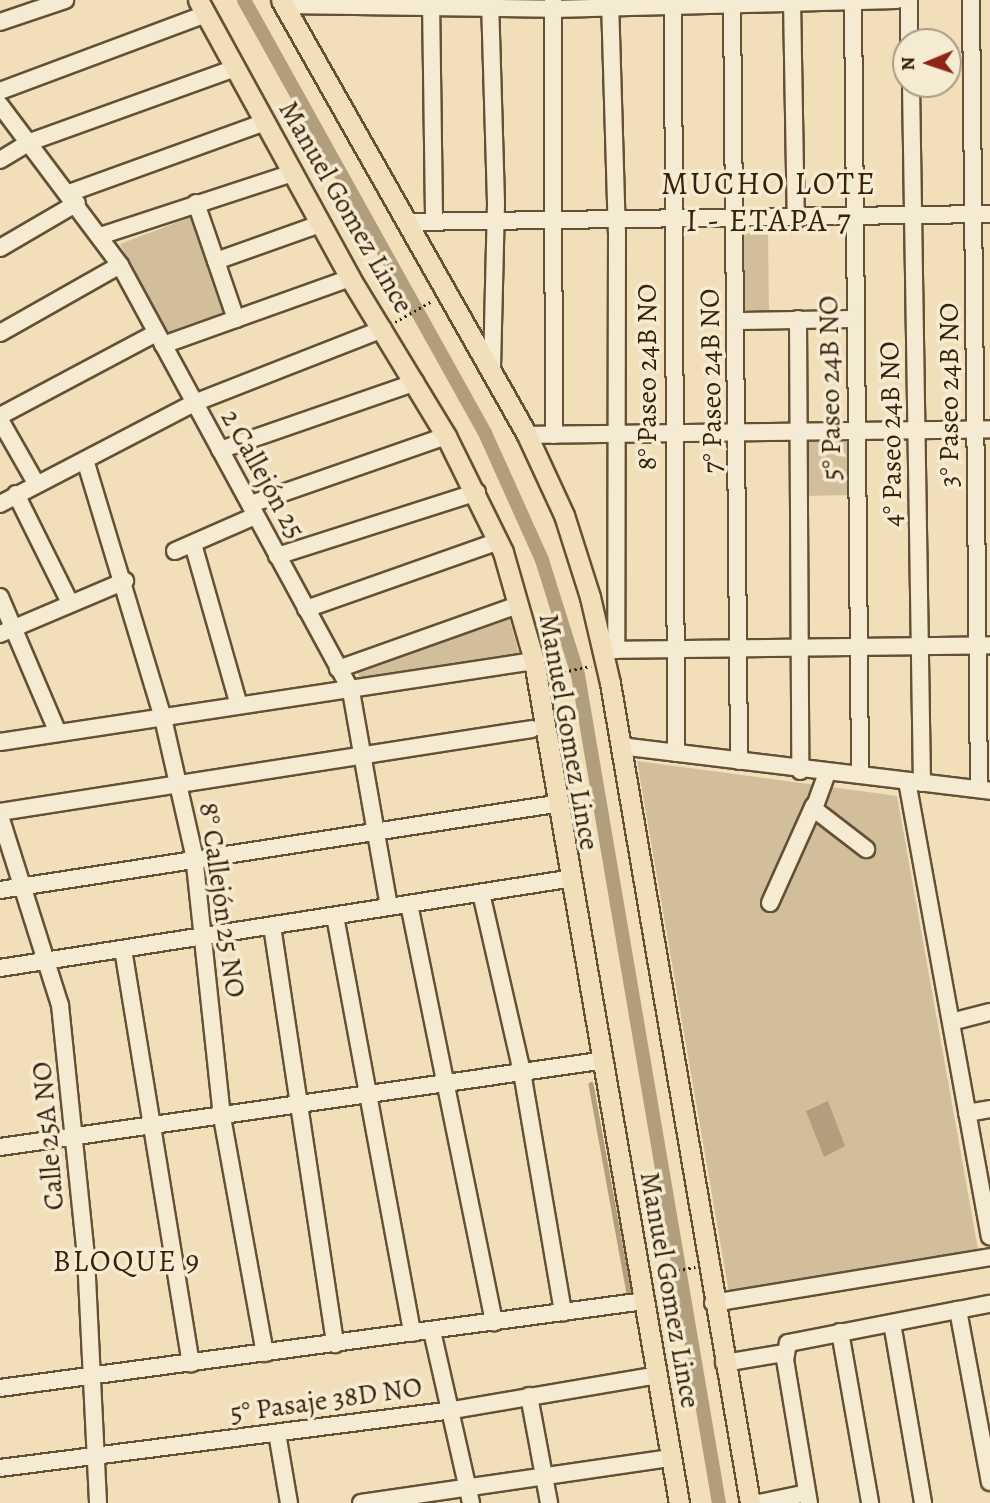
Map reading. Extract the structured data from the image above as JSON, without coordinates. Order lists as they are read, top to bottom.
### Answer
{
  "streets": {
    "main road": ["Manuel Gomez Lince"],
    "street": [
      "8° Paseo 24B NO",
      "7° Paseo 24B NO",
      "5° Paseo 24B NO",
      "3° Paseo 24B NO",
      "4° Paseo 24B NO",
      "2 Callejón 25",
      "8° Callejón 25 NO",
      "Calle 25A NO",
      "5° Pasaje 38D NO"
    ]
  },
  "crossings": [
    ["Manuel Gomez Lince", "5° Pasaje 38D NO"],
    ["Calle 25A NO", "5° Pasaje 38D NO"]
  ],
  "districts": ["MUCHO LOTE I - ETAPA 7", "BLOQUE 9"],
  "north": "left"
}
